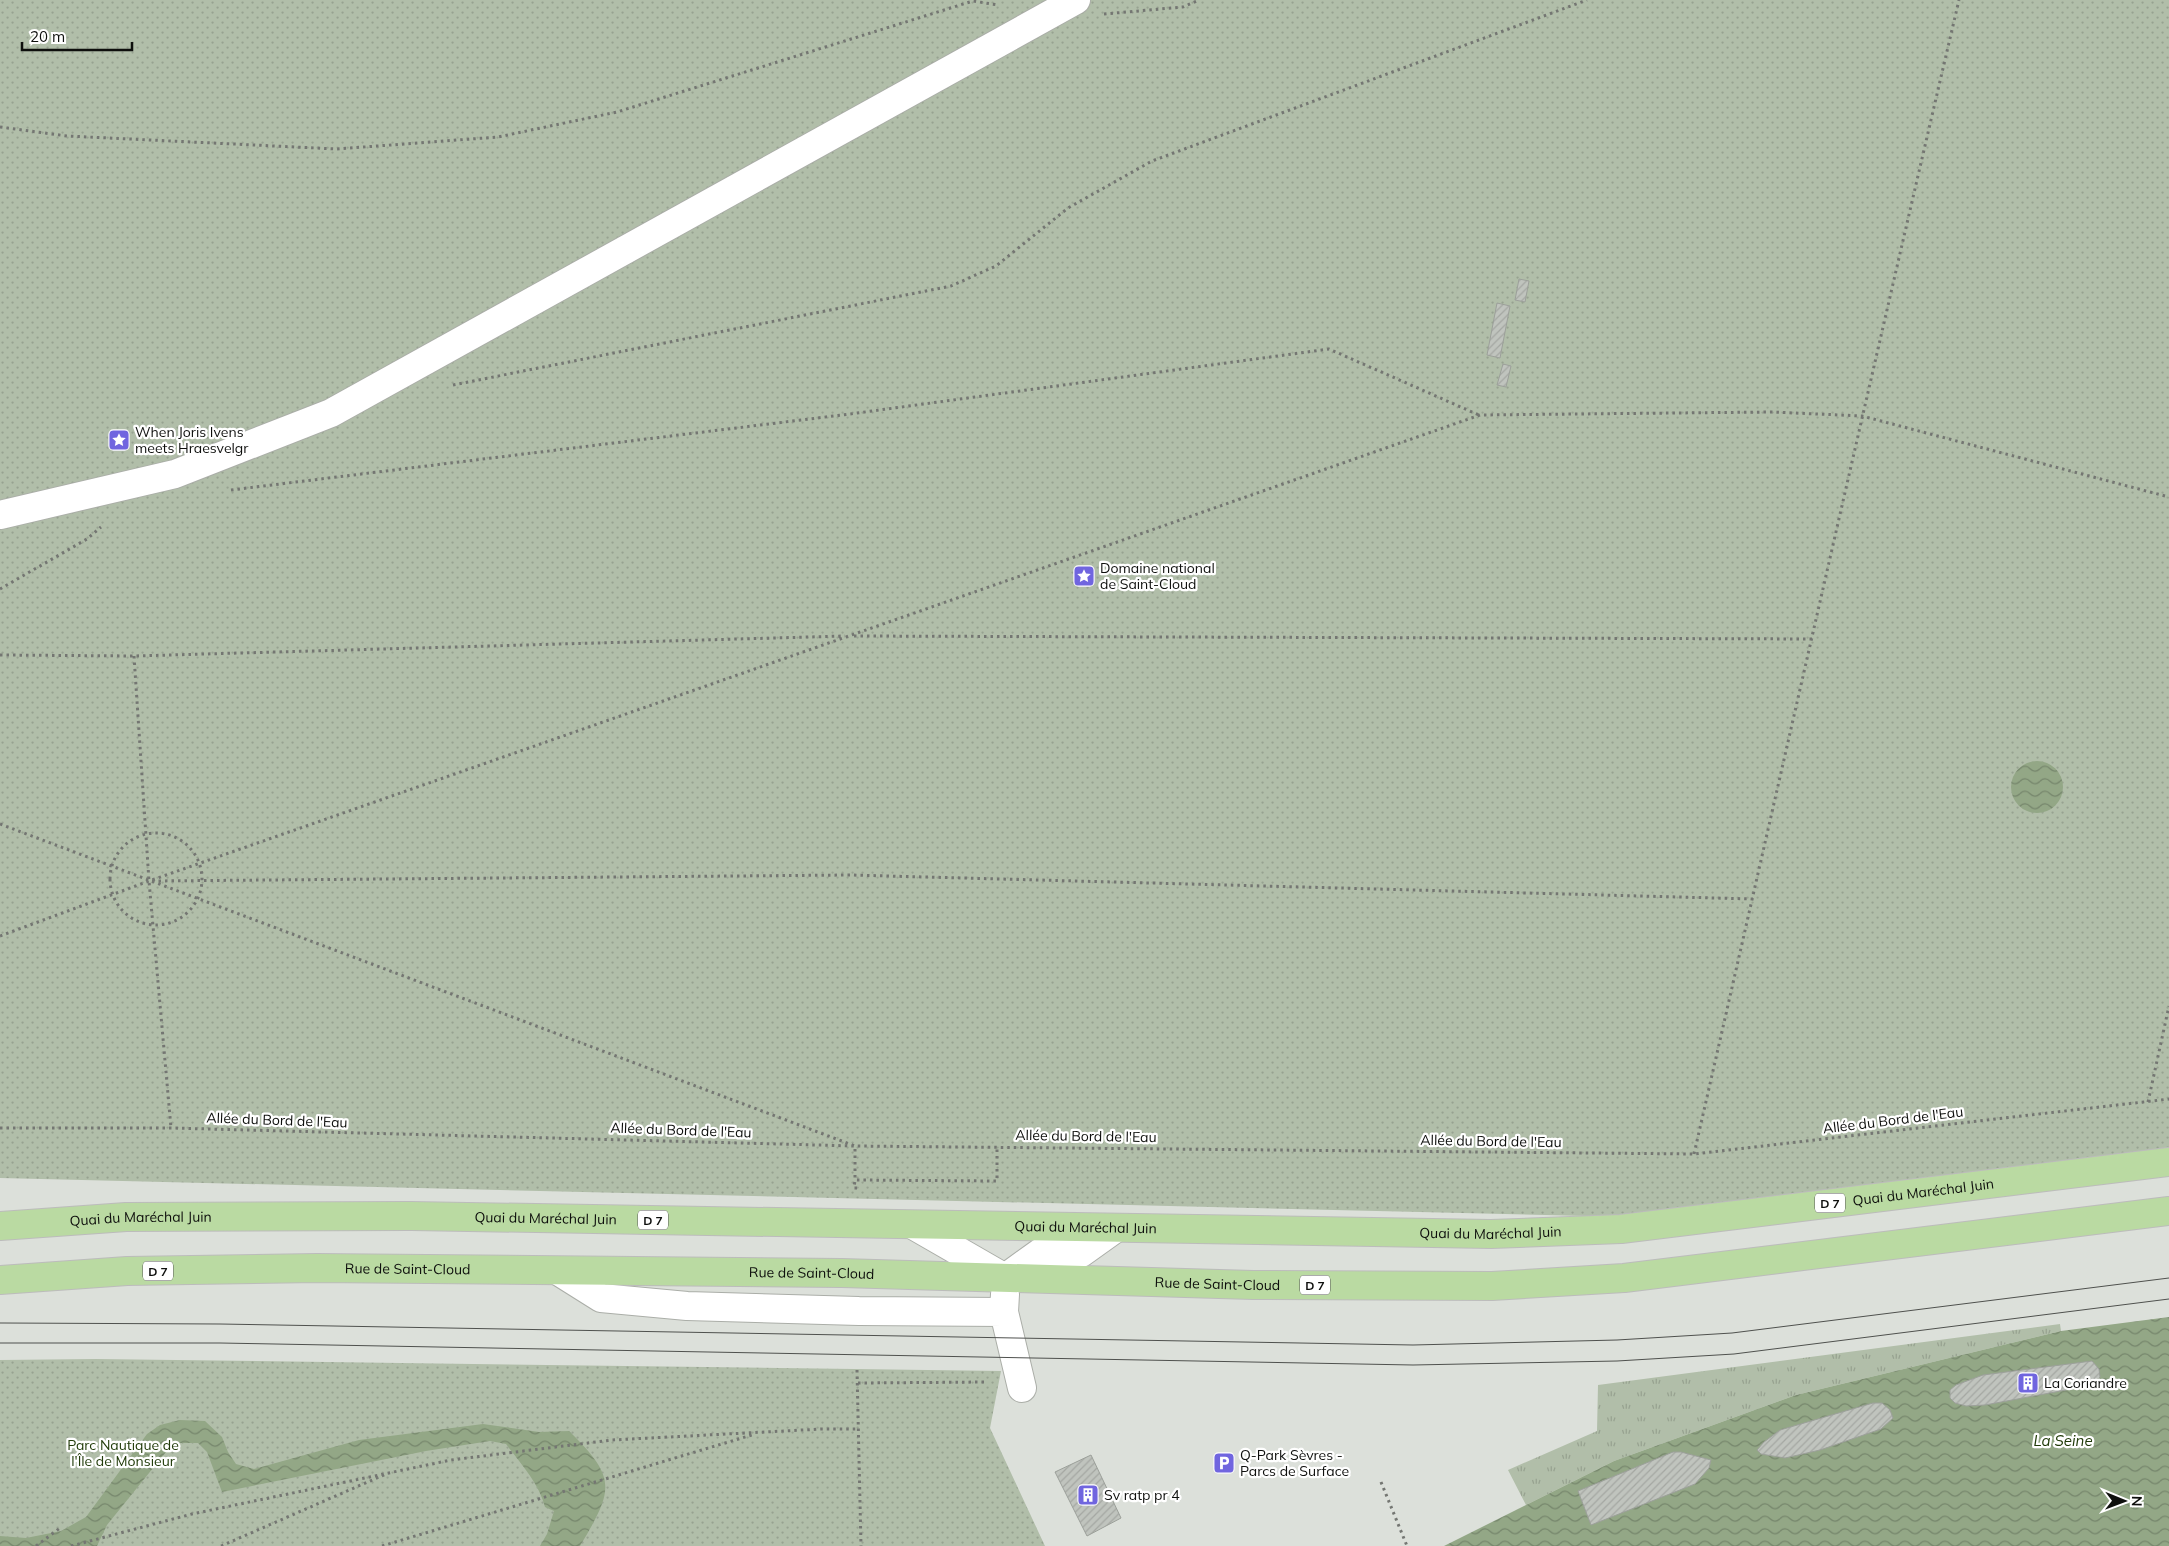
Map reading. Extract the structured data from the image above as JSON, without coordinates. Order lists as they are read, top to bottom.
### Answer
{
  "streets": {
    "main road": ["Quai du Maréchal Juin", "D 7", "Rue de Saint-Cloud"],
    "path": ["Allée du Bord de l'Eau"]
  },
  "water": ["La Seine"],
  "parks": ["Parc Nautique de l'Île de Monsieur"],
  "places": {
    "place": ["When Joris Ivens meets Hraesvelgr", "Domaine national de Saint-Cloud"],
    "building": ["La Coriandre", "Sv ratp pr 4"],
    "parking": ["Q-Park Sèvres - Parcs de Surface"]
  },
  "scale_bar": "20 m",
  "north": "right"
}
